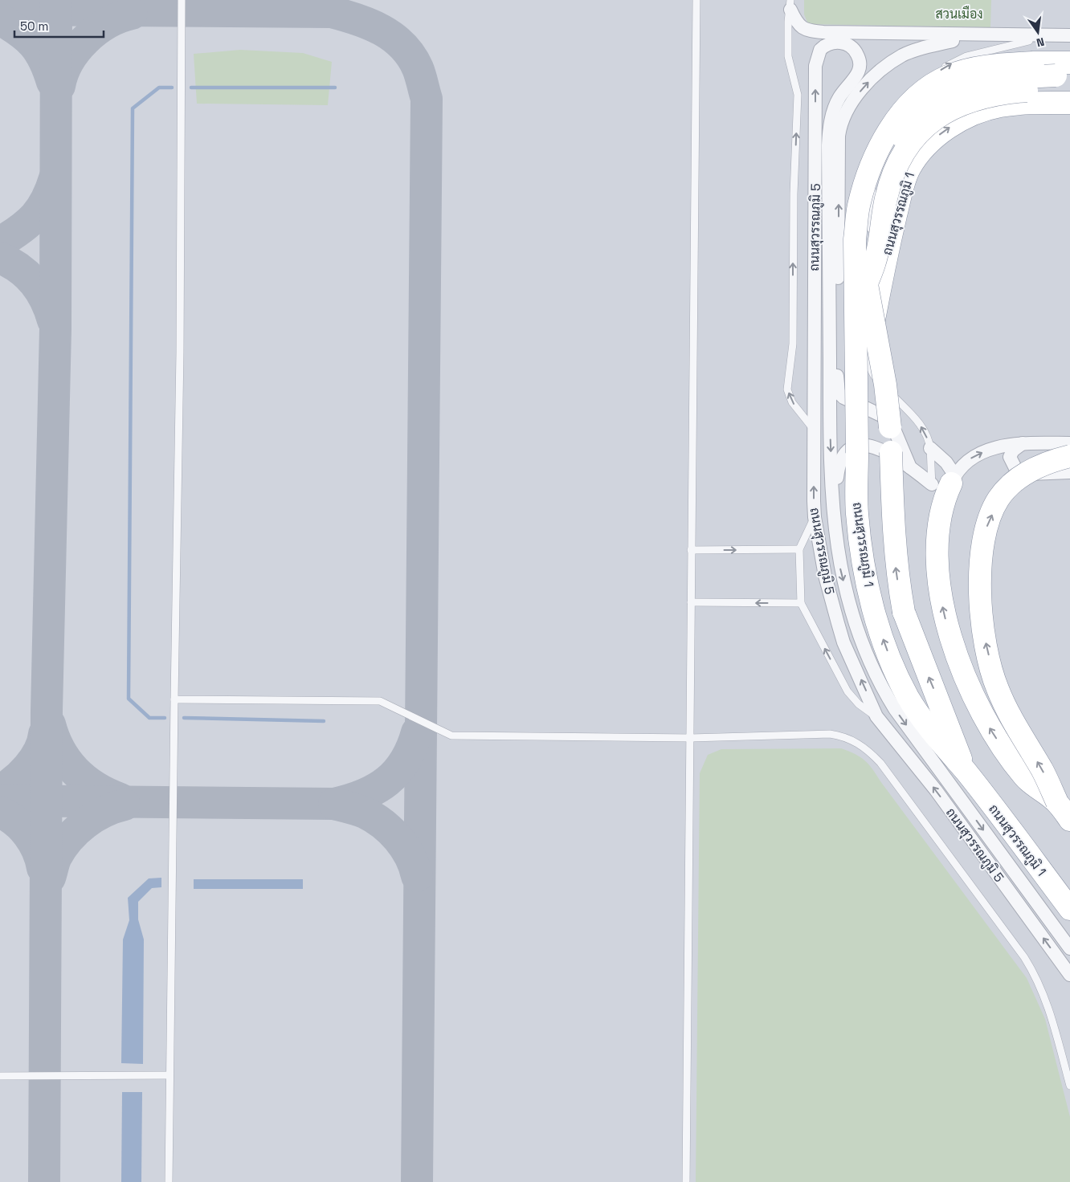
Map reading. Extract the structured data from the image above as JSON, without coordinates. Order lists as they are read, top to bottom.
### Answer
{
  "streets": {
    "highway": ["ถนนสุวรรณภูมิ 1"],
    "street": ["ถนนสุวรรณภูมิ 5"]
  },
  "one_way": ["ถนนสุวรรณภูมิ 1"],
  "parks": ["สวนเมือง"],
  "scale_bar": "50 m",
  "north": "bottom"
}
